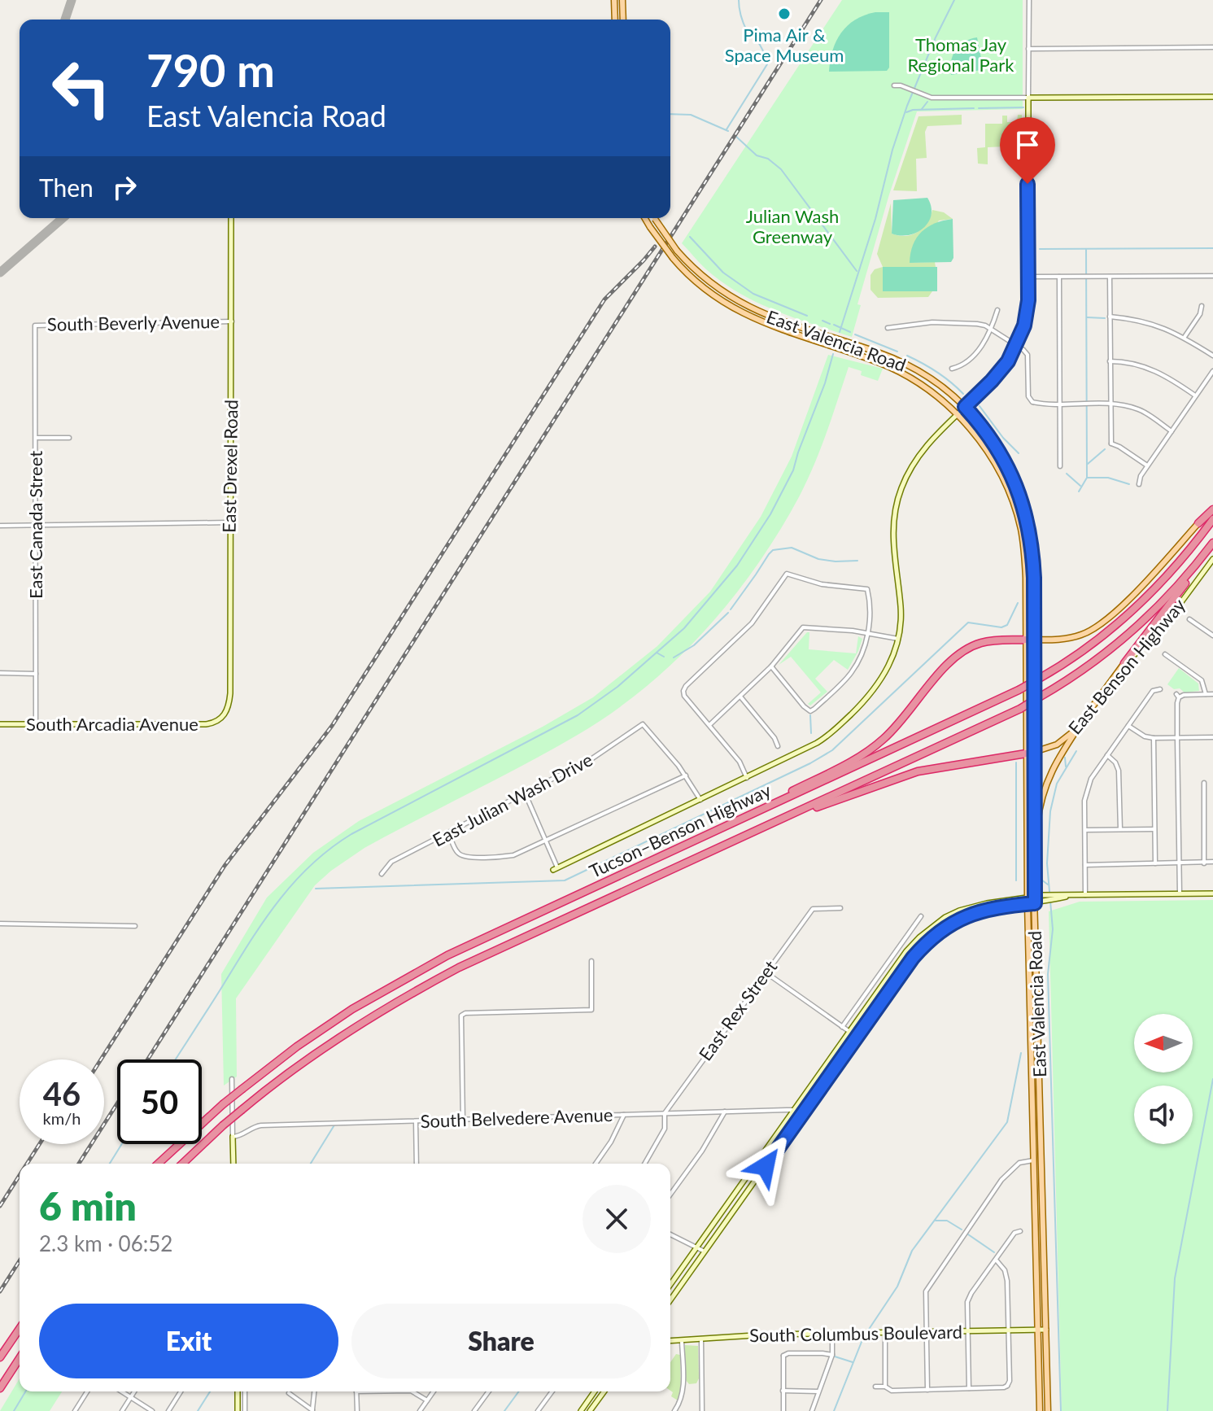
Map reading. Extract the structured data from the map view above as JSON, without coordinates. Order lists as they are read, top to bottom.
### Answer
{
  "streets": {
    "highway": ["Tucson–Benson Highway"],
    "main road": ["East Valencia Road", "East Benson Highway"],
    "street": [
      "South Beverly Avenue",
      "East Drexel Road",
      "East Canada Street",
      "South Arcadia Avenue",
      "East Julian Wash Drive",
      "East Rex Street",
      "South Belvedere Avenue",
      "South Columbus Boulevard"
    ]
  },
  "crossings": [
    ["South Beverly Avenue", "East Drexel Road"],
    ["South Beverly Avenue", "East Canada Street"],
    ["East Valencia Road", "East Benson Highway"],
    ["East Valencia Road", "South Columbus Boulevard"],
    ["East Drexel Road", "South Arcadia Avenue"],
    ["East Canada Street", "South Arcadia Avenue"],
    ["East Rex Street", "South Belvedere Avenue"]
  ],
  "parks": ["Thomas Jay Regional Park", "Julian Wash Greenway"],
  "places": ["Pima Air & Space Museum"],
  "north": "left",
  "page": {
    "turn": ["790 m", "East Valencia Road"],
    "then": "Then",
    "speed": "46 km/h",
    "limit": "50",
    "heading": ["6 min", "2.3 km · 06:52"],
    "buttons": ["Exit", "Share"]
  }
}
